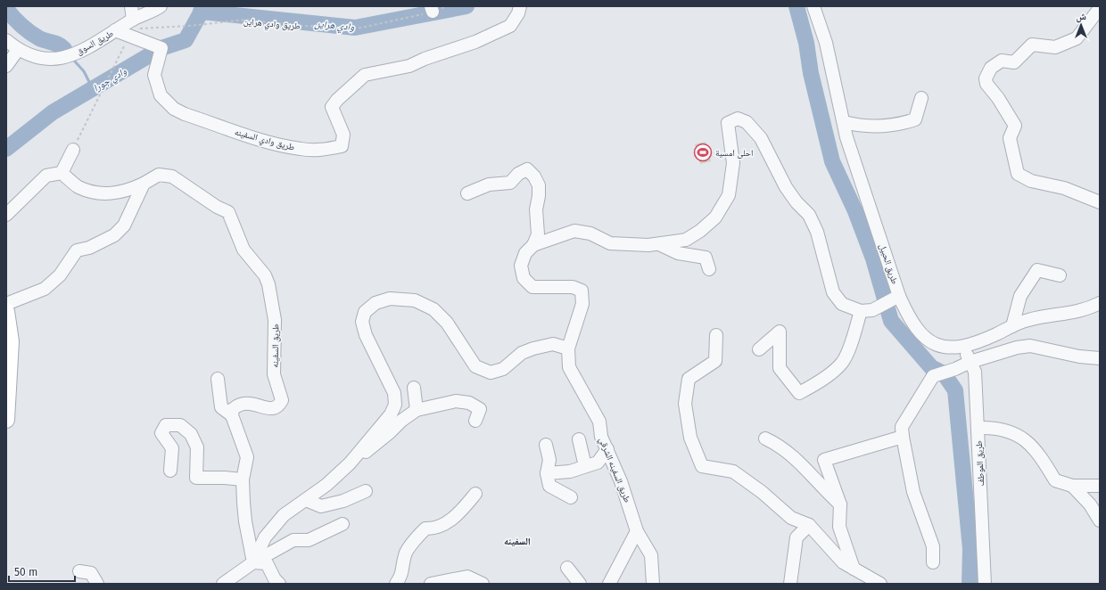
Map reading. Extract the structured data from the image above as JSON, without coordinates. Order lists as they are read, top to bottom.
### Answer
{
  "streets": {
    "street": [
      "طريق السوق",
      "طريق وادي السفينه",
      "طريق الحبيل",
      "طريق السفينه",
      "طريق الموطف",
      "طريق السفينه الشرقي"
    ],
    "path": ["طريق وادي هراين"]
  },
  "crossings": [
    ["طريق وادي هراين", "طريق السوق"],
    ["طريق السوق", "طريق وادي السفينه"],
    ["طريق الحبيل", "طريق الموطف"]
  ],
  "districts": ["السفينه"],
  "water": ["وادي هراين", "وادي جورا"],
  "places": {
    "sports": ["احلى امسية"]
  },
  "scale_bar": "50 m",
  "north": "top"
}
